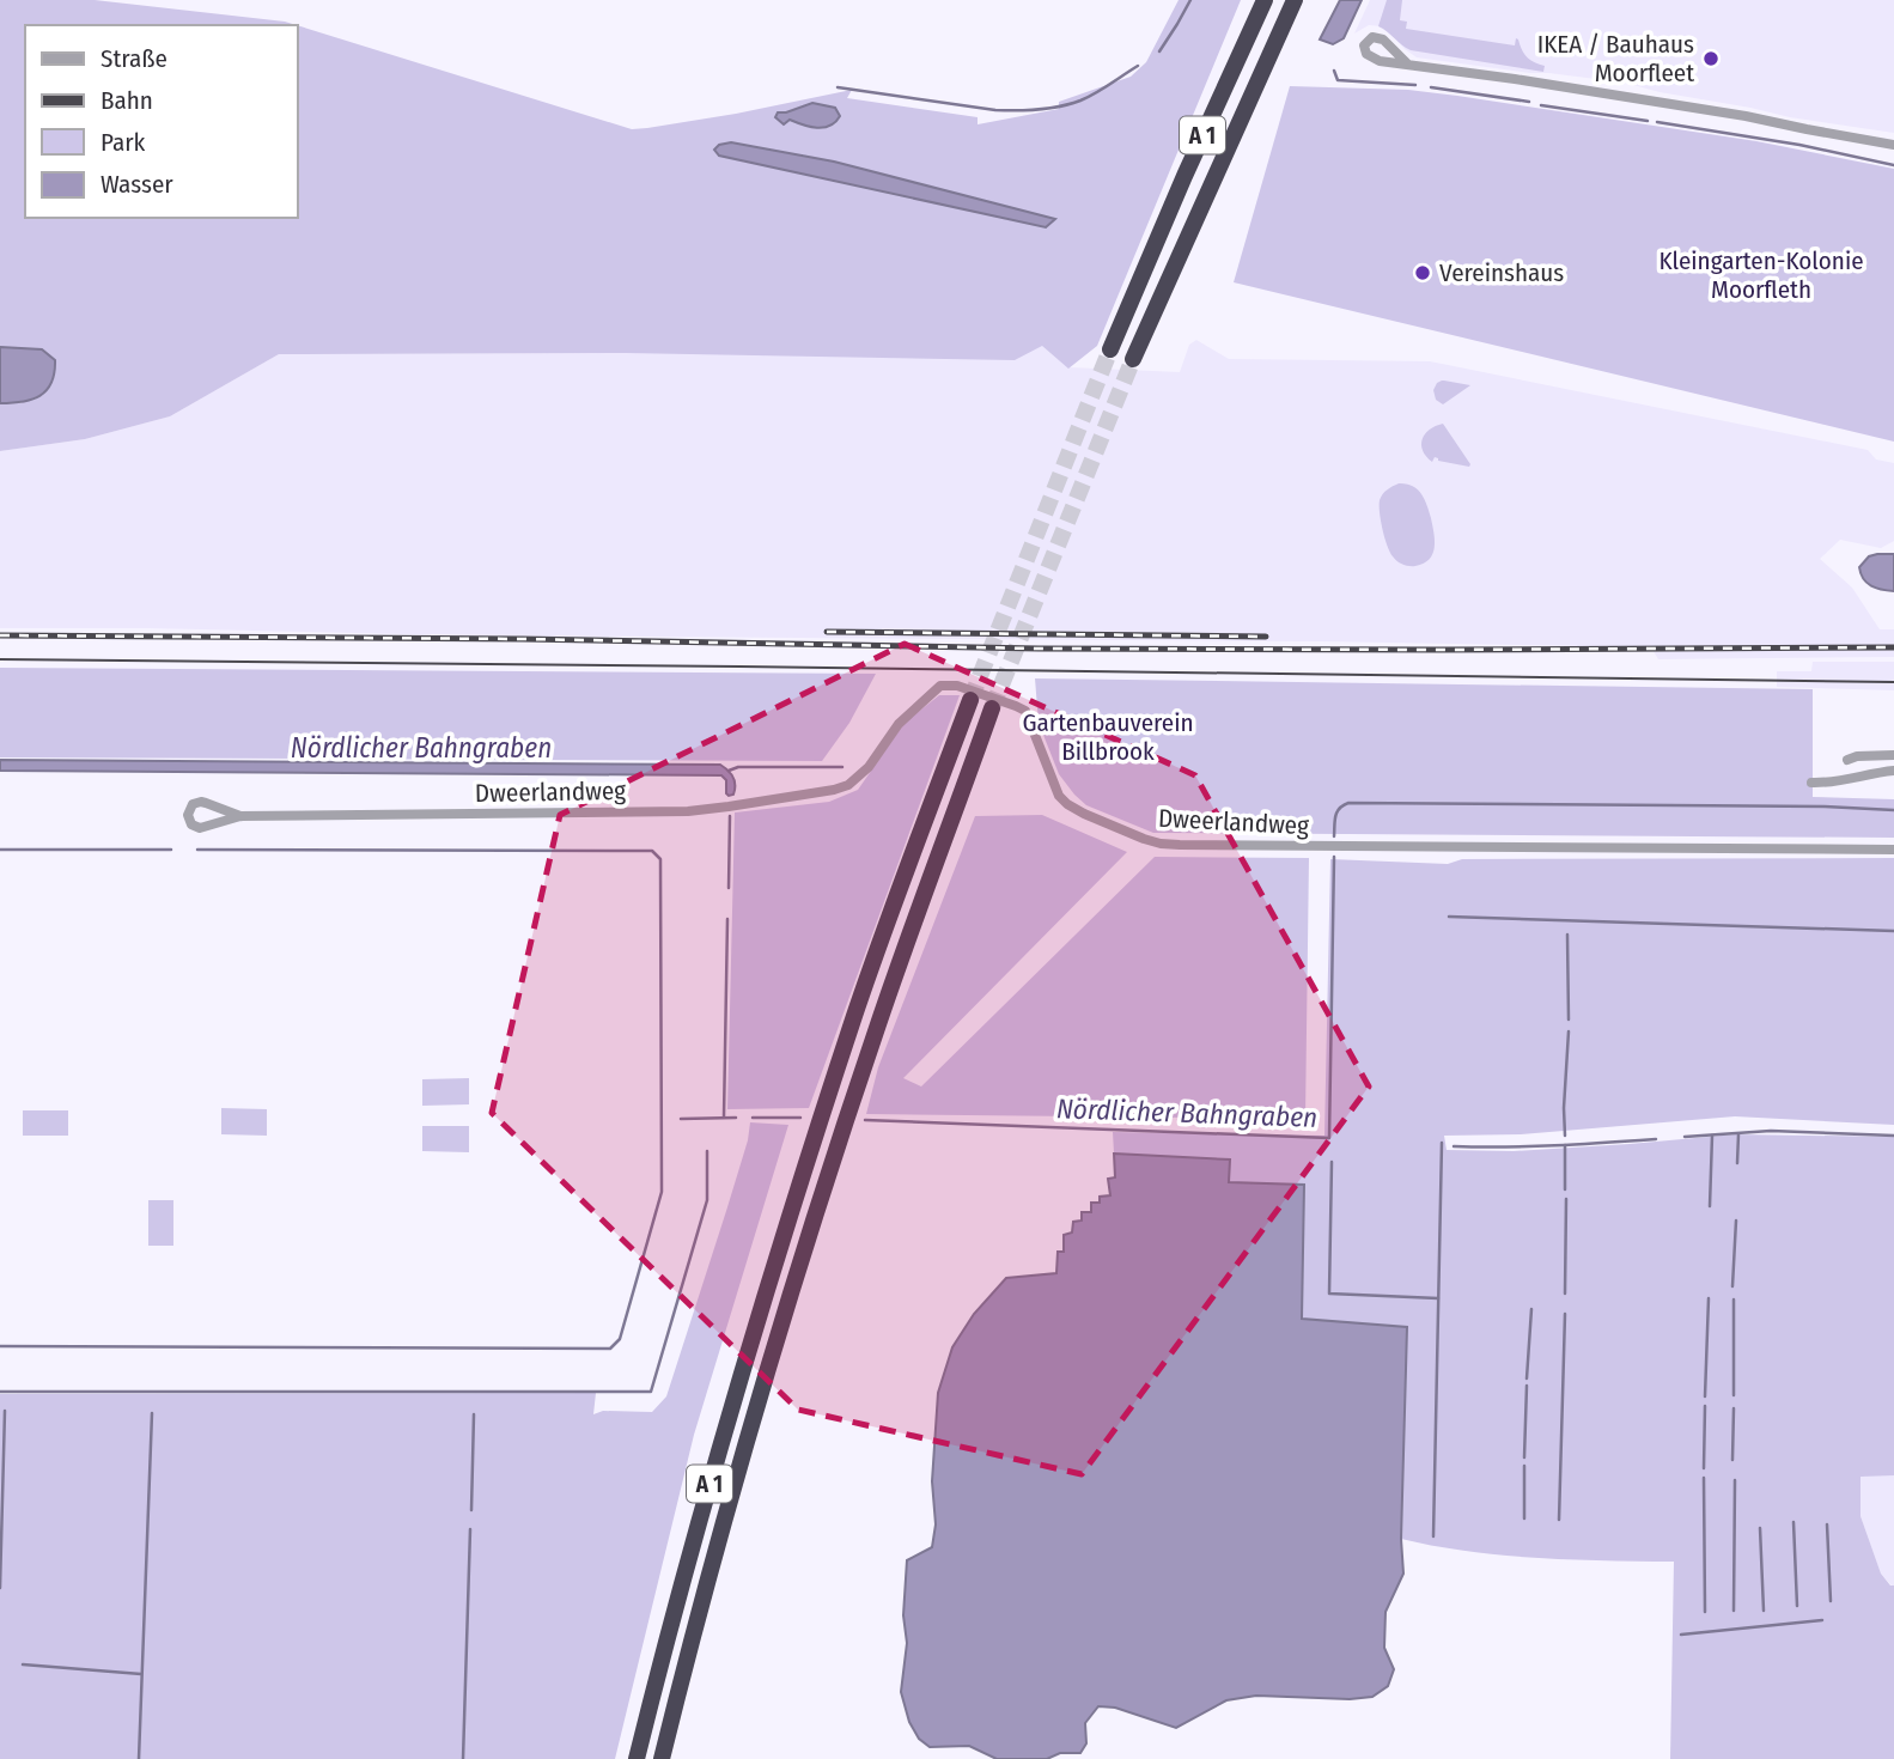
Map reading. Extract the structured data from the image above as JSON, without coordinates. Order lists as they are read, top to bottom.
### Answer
{
  "streets": {
    "highway": ["A 1"],
    "street": ["Dweerlandweg"]
  },
  "water": ["Nördlicher Bahngraben"],
  "parks": ["Kleingarten-Kolonie Moorfleth", "Gartenbauverein Billbrook"],
  "places": ["IKEA / Bauhaus Moorfleet", "Vereinshaus"],
  "legend": [
    "Straße",
    "Bahn",
    "Park",
    "Wasser"
  ]
}
